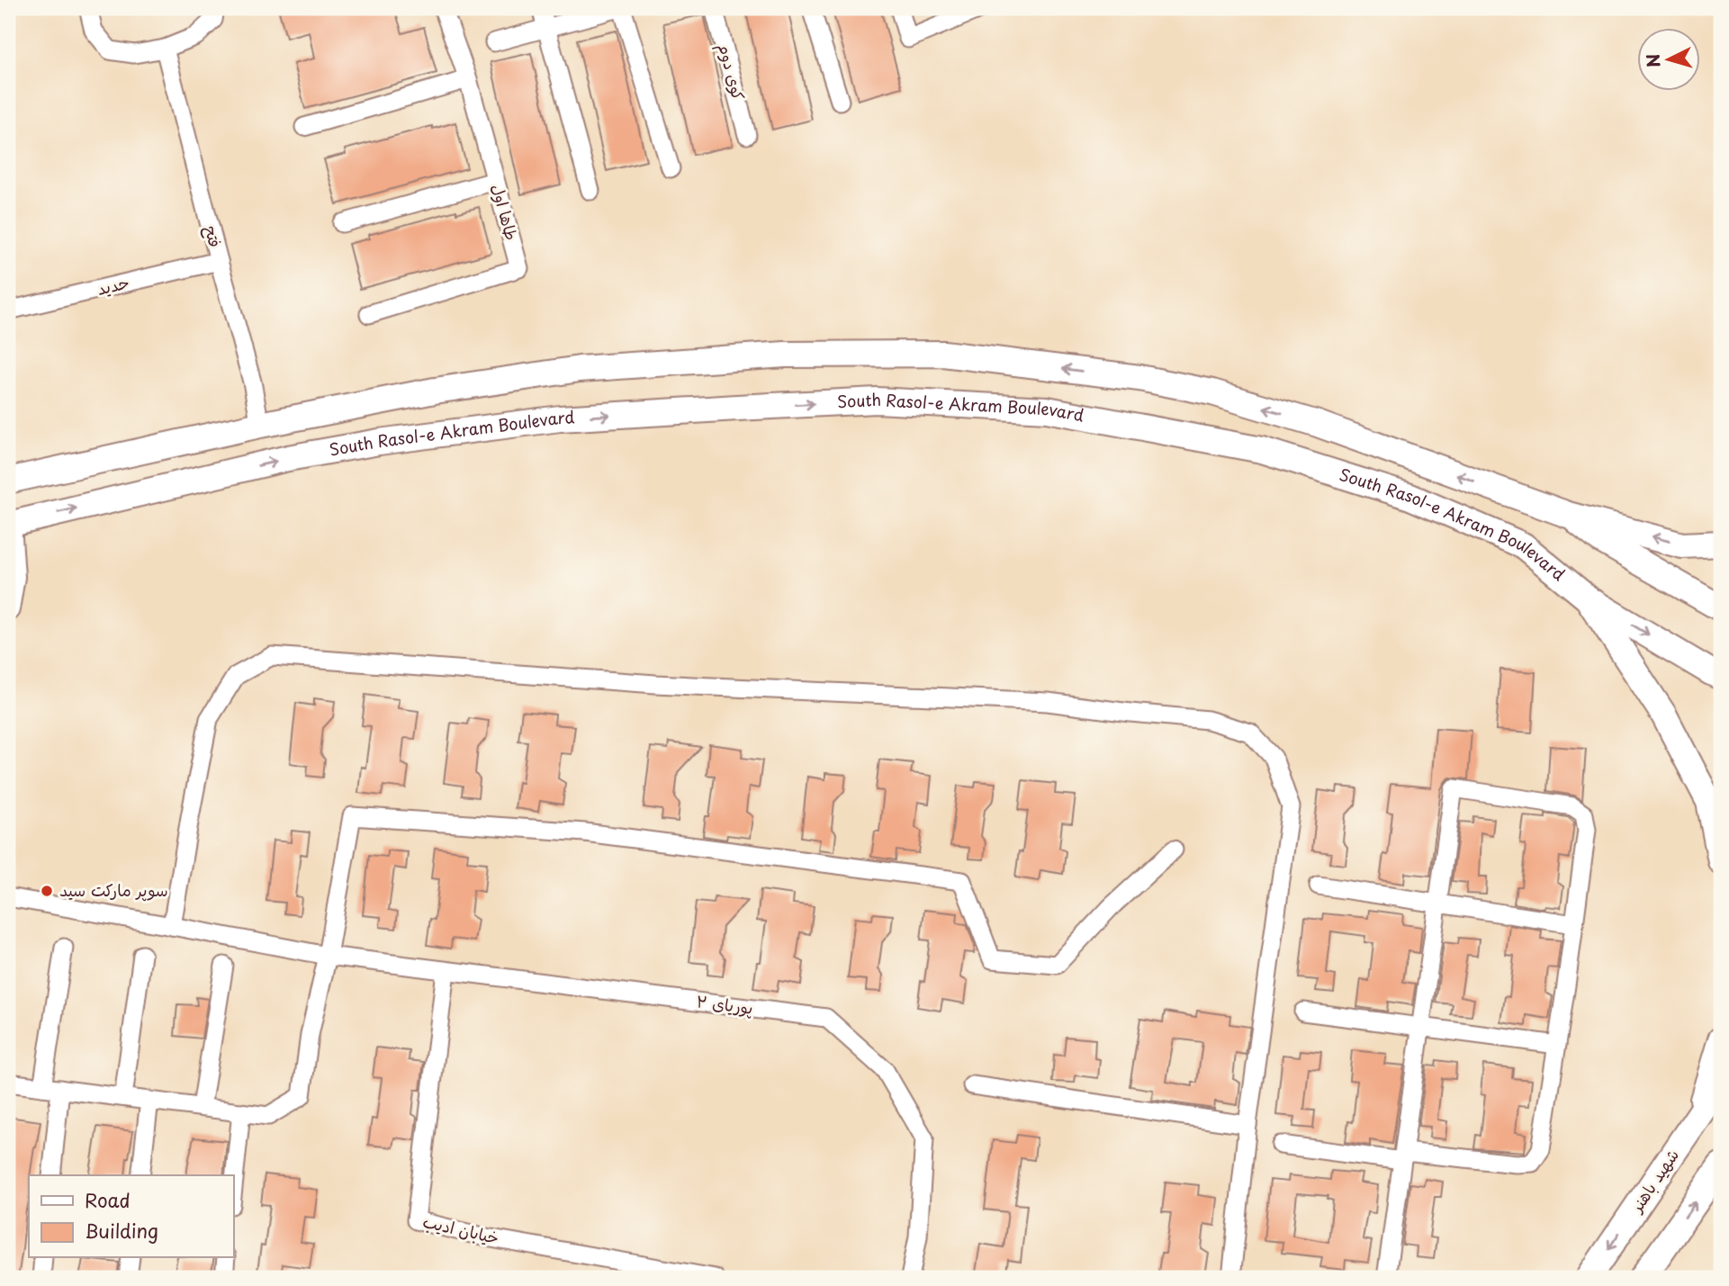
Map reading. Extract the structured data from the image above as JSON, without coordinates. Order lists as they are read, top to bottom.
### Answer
{
  "streets": {
    "main road": ["South Rasol-e Akram Boulevard", "شهید باهنر"],
    "street": [
      "کوی دوم",
      "طاها اول",
      "فتح",
      "حدید",
      "پوریای ۲",
      "خیابان ادیب"
    ]
  },
  "crossings": [
    ["فتح", "حدید"],
    ["پوریای ۲", "خیابان ادیب"]
  ],
  "places": ["سوپر مارکت سید"],
  "legend": ["Road", "Building"],
  "north": "left"
}
